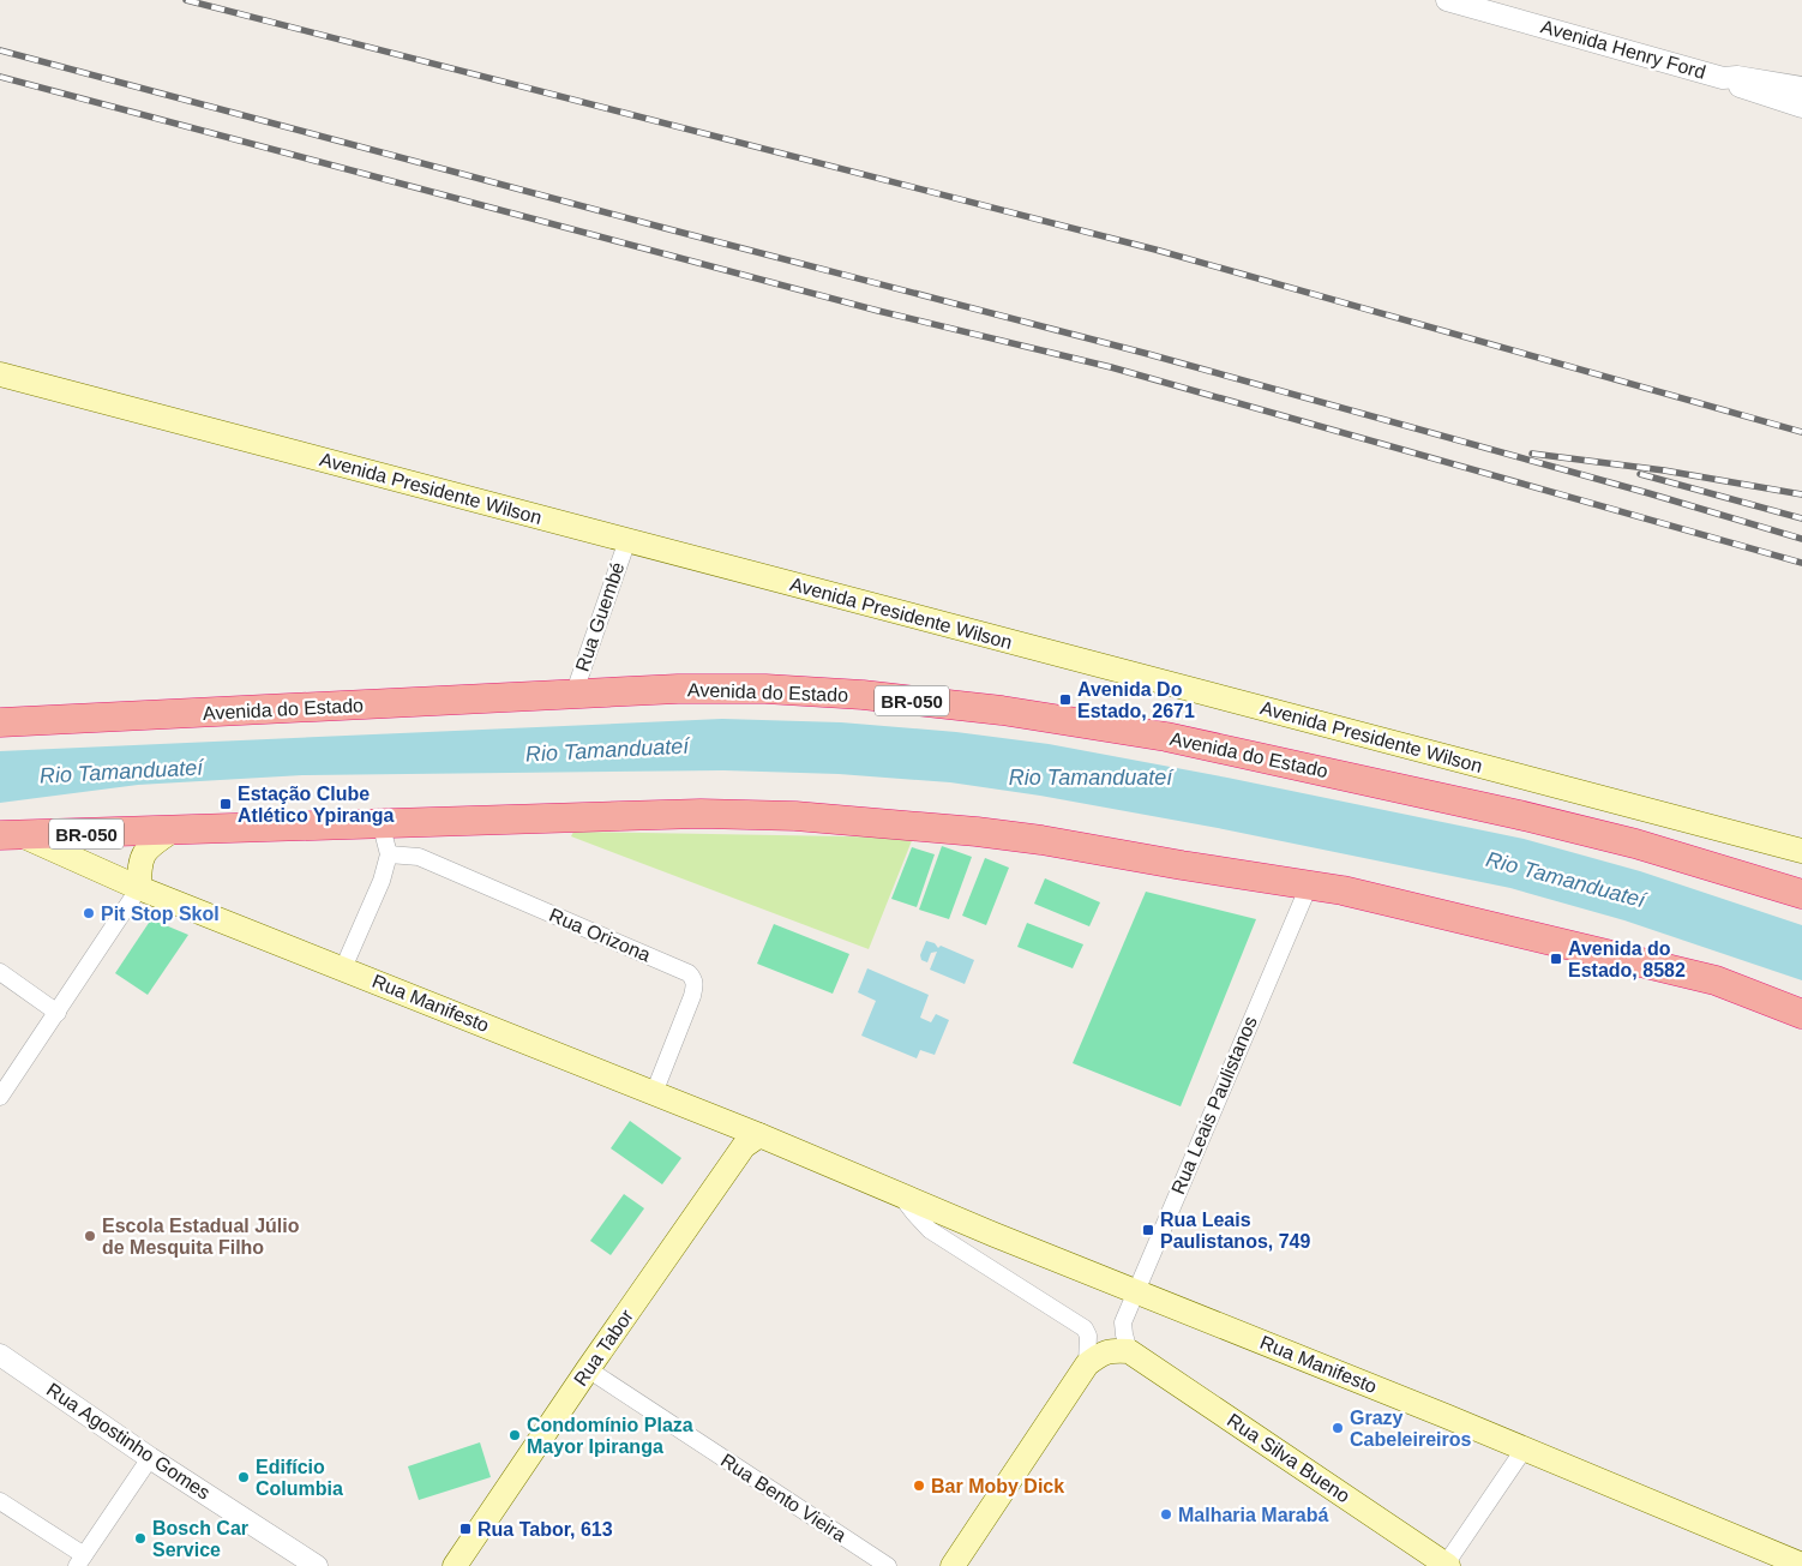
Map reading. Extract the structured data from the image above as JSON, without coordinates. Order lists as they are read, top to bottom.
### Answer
{
  "streets": {
    "highway": ["Avenida do Estado", "BR-050"],
    "main road": [
      "Avenida Presidente Wilson",
      "Rua Manifesto",
      "Rua Tabor",
      "Rua Silva Bueno"
    ],
    "street": [
      "Avenida Henry Ford",
      "Rua Guembé",
      "Rua Orizona",
      "Rua Leais Paulistanos",
      "Rua Agostinho Gomes",
      "Rua Bento Vieira"
    ]
  },
  "crossings": [
    ["Avenida Presidente Wilson", "Rua Guembé"],
    ["Rua Guembé", "Avenida do Estado"],
    ["BR-050", "Rua Manifesto"],
    ["BR-050", "Rua Leais Paulistanos"],
    ["Rua Orizona", "Rua Manifesto"],
    ["Rua Manifesto", "Rua Leais Paulistanos"],
    ["Rua Manifesto", "Rua Tabor"],
    ["Rua Leais Paulistanos", "Rua Silva Bueno"],
    ["Rua Tabor", "Rua Bento Vieira"]
  ],
  "water": ["Rio Tamanduateí"],
  "places": {
    "transit": [
      "Avenida Do Estado, 2671",
      "Estação Clube Atlético Ypiranga",
      "Avenida do Estado, 8582",
      "Rua Leais Paulistanos, 749",
      "Rua Tabor, 613"
    ],
    "other": [
      "Pit Stop Skol",
      "Escola Estadual Júlio de Mesquita Filho",
      "Grazy Cabeleireiros",
      "Condomínio Plaza Mayor Ipiranga",
      "Edifício Columbia",
      "Bar Moby Dick",
      "Malharia Marabá",
      "Bosch Car Service"
    ]
  }
}
